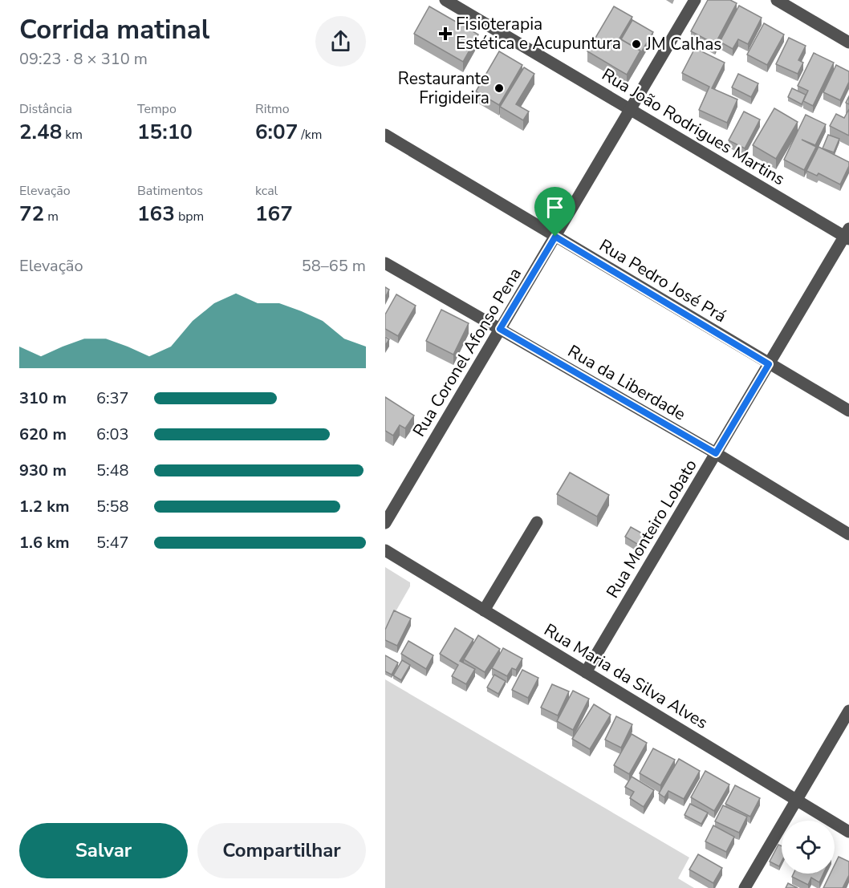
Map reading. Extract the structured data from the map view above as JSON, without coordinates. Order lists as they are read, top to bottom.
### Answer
{
  "streets": {
    "street": [
      "Rua João Rodrigues Martins",
      "Rua Pedro José Prá",
      "Rua Coronel Afonso Pena",
      "Rua da Liberdade",
      "Rua Monteiro Lobato",
      "Rua Maria da Silva Alves"
    ]
  },
  "crossings": [
    ["Rua João Rodrigues Martins", "Rua Coronel Afonso Pena"],
    ["Rua João Rodrigues Martins", "Rua Monteiro Lobato"],
    ["Rua Pedro José Prá", "Rua Coronel Afonso Pena"],
    ["Rua Pedro José Prá", "Rua Monteiro Lobato"],
    ["Rua Coronel Afonso Pena", "Rua da Liberdade"],
    ["Rua da Liberdade", "Rua Monteiro Lobato"],
    ["Rua Monteiro Lobato", "Rua Maria da Silva Alves"]
  ],
  "places": {
    "health": ["Fisioterapia Estética e Acupuntura"],
    "other": ["JM Calhas", "Restaurante Frigideira"]
  },
  "page": {
    "heading": ["Corrida matinal", "09:23 · 8 × 310 m"],
    "stats": [
      ["Distância", "2.48 km"],
      ["Tempo", "15:10"],
      ["Ritmo", "6:07 /km"],
      ["Elevação", "72 m"],
      ["Batimentos", "163 bpm"],
      ["kcal", "167"]
    ],
    "chart": ["Elevação", "58–65 m"],
    "list": [
      {
        "name": "310 m",
        "note": "6:37"
      },
      {
        "name": "620 m",
        "note": "6:03"
      },
      {
        "name": "930 m",
        "note": "5:48"
      },
      {
        "name": "1.2 km",
        "note": "5:58"
      },
      {
        "name": "1.6 km",
        "note": "5:47"
      }
    ],
    "buttons": ["Salvar", "Compartilhar"]
  }
}
